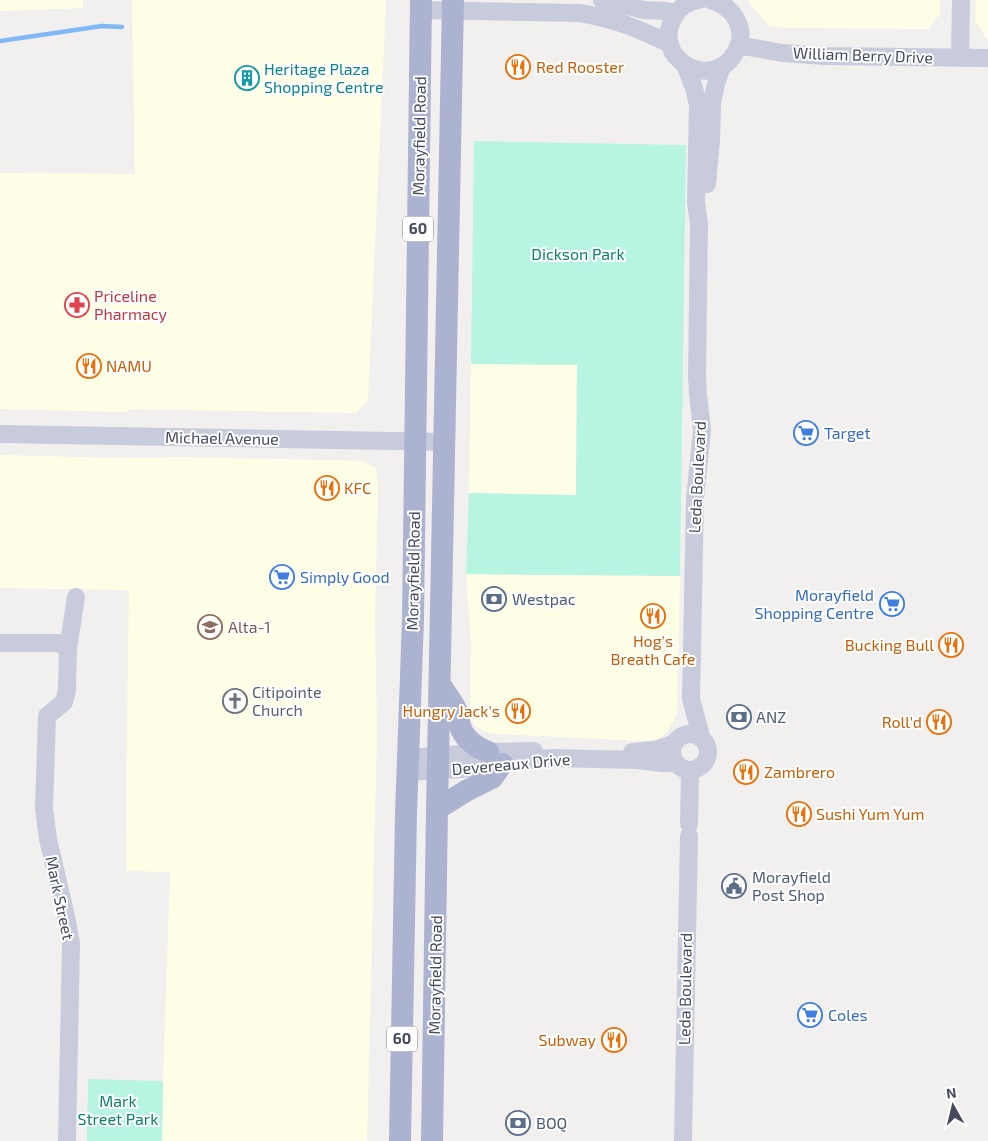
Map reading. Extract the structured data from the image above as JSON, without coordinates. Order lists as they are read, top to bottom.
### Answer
{
  "streets": {
    "main road": ["Morayfield Road", "60"],
    "street": [
      "William Berry Drive",
      "Michael Avenue",
      "Leda Boulevard",
      "Devereaux Drive",
      "Mark Street"
    ]
  },
  "crossings": [
    ["Morayfield Road", "Michael Avenue"],
    ["Morayfield Road", "Devereaux Drive"],
    ["Leda Boulevard", "Devereaux Drive"]
  ],
  "parks": ["Dickson Park", "Mark Street Park"],
  "places": {
    "restaurant": [
      "Red Rooster",
      "NAMU",
      "KFC",
      "Hog's Breath Cafe",
      "Bucking Bull",
      "Hungry Jack's",
      "Roll'd",
      "Zambrero",
      "Sushi Yum Yum",
      "Subway"
    ],
    "building": ["Heritage Plaza Shopping Centre"],
    "pharmacy": ["Priceline Pharmacy"],
    "supermarket": [
      "Target",
      "Simply Good",
      "Morayfield Shopping Centre",
      "Coles"
    ],
    "bank": ["Westpac", "ANZ", "BOQ"],
    "school or university": ["Alta-1"],
    "church": ["Citipointe Church"],
    "public building": ["Morayfield Post Shop"]
  },
  "north": "top"
}
